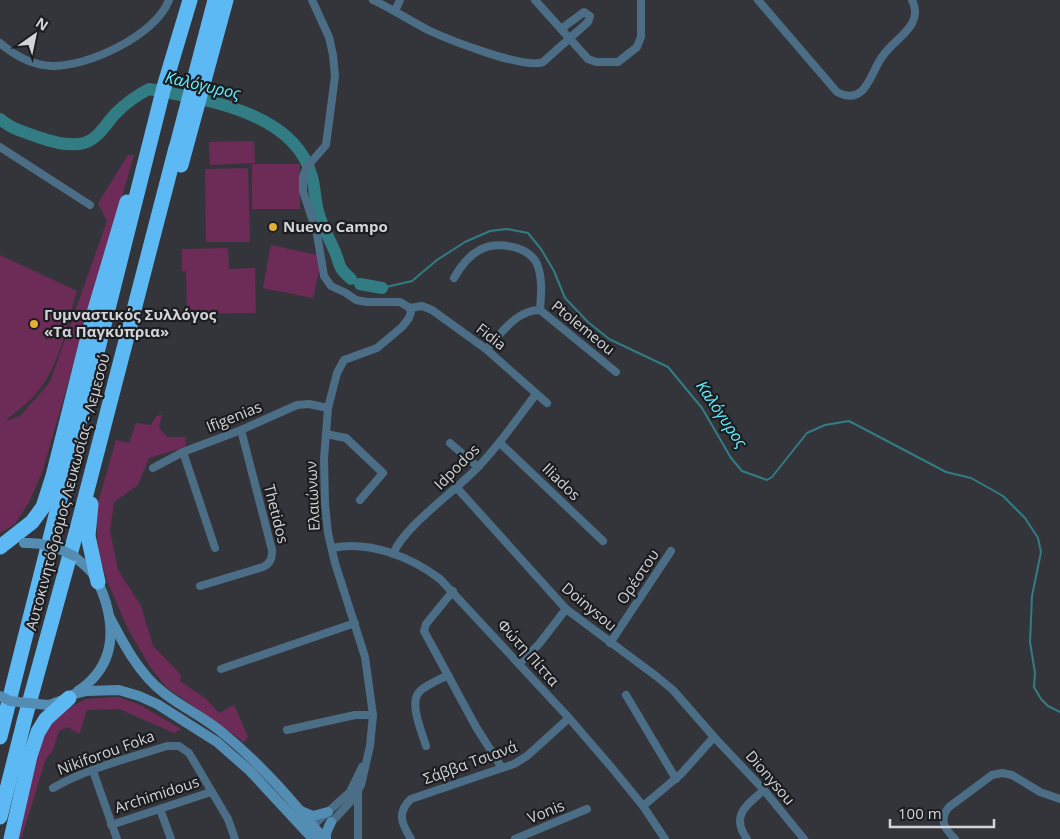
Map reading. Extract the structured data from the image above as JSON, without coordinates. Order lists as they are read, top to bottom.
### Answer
{
  "streets": {
    "highway": ["Αυτοκινητόδρομος Λευκωσίας - Λεμεσού"],
    "street": [
      "Ptolemeou",
      "Fidia",
      "Ifigenias",
      "Idpodos",
      "Iliados",
      "Ελαιώνων",
      "Thetidos",
      "Ορέστου",
      "Doinysou",
      "Φώτη Πίττα",
      "Nikiforou Foka",
      "Σάββα Τσιανά",
      "Dionysou",
      "Archimidous",
      "Vonis"
    ]
  },
  "crossings": [
    ["Ptolemeou", "Fidia"],
    ["Fidia", "Idpodos"],
    ["Fidia", "Ελαιώνων"],
    ["Ifigenias", "Ελαιώνων"],
    ["Ifigenias", "Thetidos"],
    ["Idpodos", "Iliados"],
    ["Idpodos", "Doinysou"],
    ["Idpodos", "Φώτη Πίττα"],
    ["Ελαιώνων", "Φώτη Πίττα"],
    ["Ορέστου", "Doinysou"],
    ["Doinysou", "Dionysou"],
    ["Φώτη Πίττα", "Σάββα Τσιανά"],
    ["Nikiforou Foka", "Archimidous"]
  ],
  "water": ["Καλόγυρος"],
  "places": ["Nuevo Campo", "Γυμναστικός Συλλόγος «Τα Παγκύπρια»"],
  "scale_bar": "100 m",
  "north": "top right"
}
